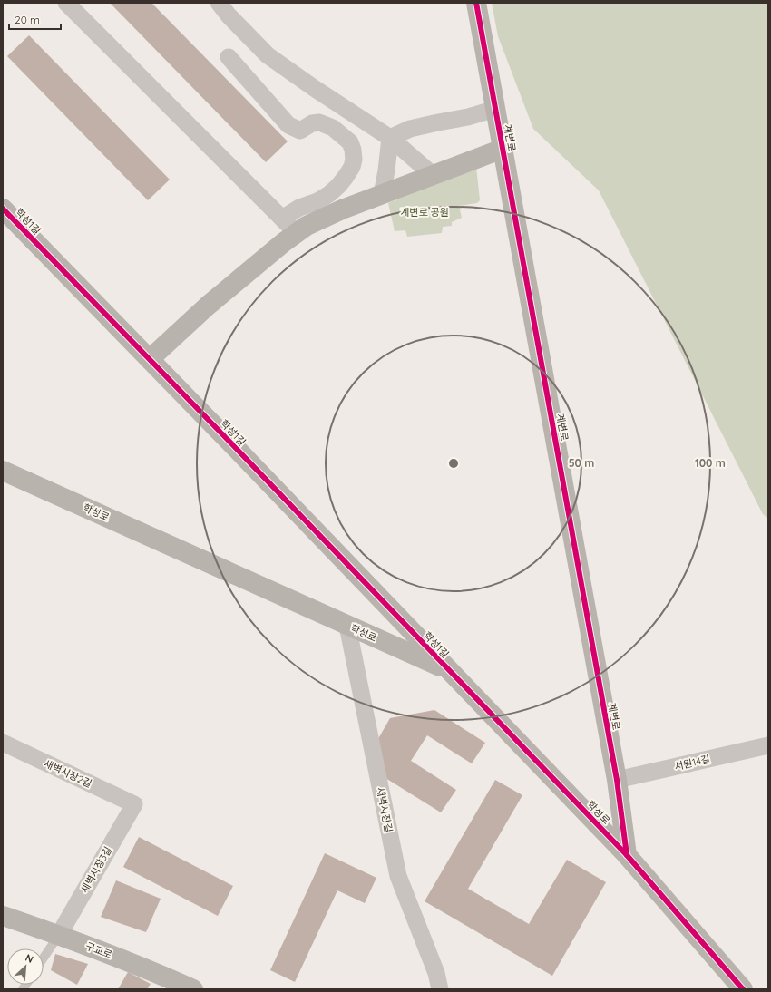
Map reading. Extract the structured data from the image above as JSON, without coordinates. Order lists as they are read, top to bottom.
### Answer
{
  "streets": {
    "street": [
      "계변로",
      "학성1길",
      "학성로",
      "서원14길",
      "새벽시장2길",
      "새벽시장길",
      "새벽시장3길",
      "구교로"
    ]
  },
  "crossings": [
    ["계변로", "학성로"],
    ["계변로", "서원14길"],
    ["학성1길", "학성로"],
    ["학성로", "새벽시장길"],
    ["새벽시장2길", "새벽시장3길"],
    ["새벽시장3길", "구교로"]
  ],
  "parks": ["계변로 공원"],
  "scale_bar": "20 m",
  "north": "top right",
  "rings": ["50 m", "100 m"]
}
